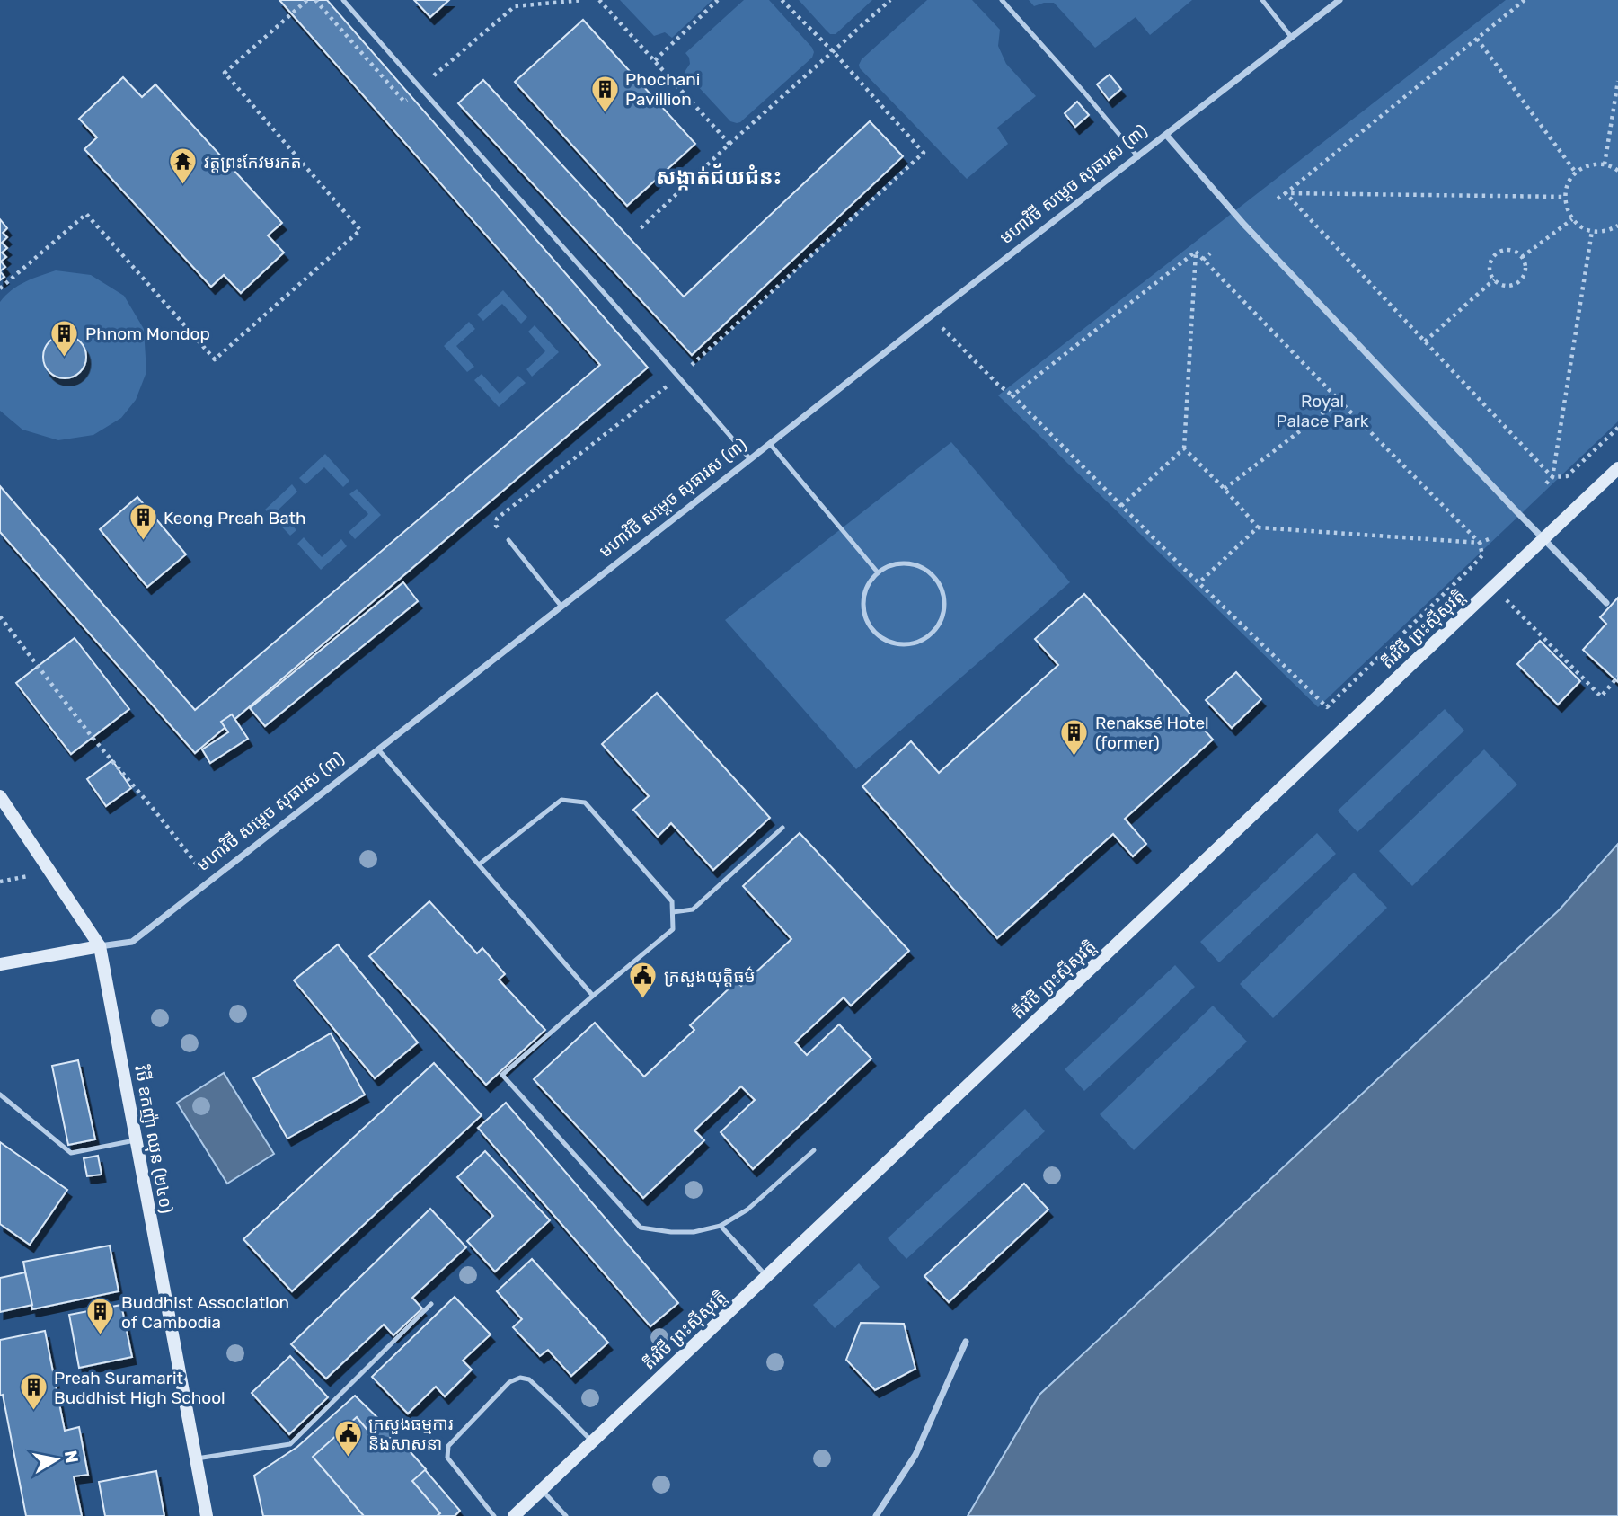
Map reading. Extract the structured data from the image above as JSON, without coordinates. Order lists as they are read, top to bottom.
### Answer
{
  "streets": {
    "main road": ["មហាវិថី សម្តេច សុធារស (៣)", "តីរវិថី ព្រះស៊ីសុវត្តិ", "វិថី ឧកញ៉ា ឈុន (២៤០)"]
  },
  "crossings": [
    ["មហាវិថី សម្តេច សុធារស (៣)", "វិថី ឧកញ៉ា ឈុន (២៤០)"]
  ],
  "districts": ["សង្កាត់ជ័យជំនះ"],
  "parks": ["Royal Palace Park"],
  "places": {
    "building": [
      "Phochani Pavillion",
      "Phnom Mondop",
      "Keong Preah Bath",
      "Renaksé Hotel (former)",
      "Buddhist Association of Cambodia",
      "Preah Suramarit Buddhist High School"
    ],
    "temple": ["វត្តព្រះកែវមរកត"],
    "public building": ["ក្រសួងយុត្ដិធម៌", "ក្រសួងធម្មការ និងសាសនា"]
  },
  "north": "right"
}
